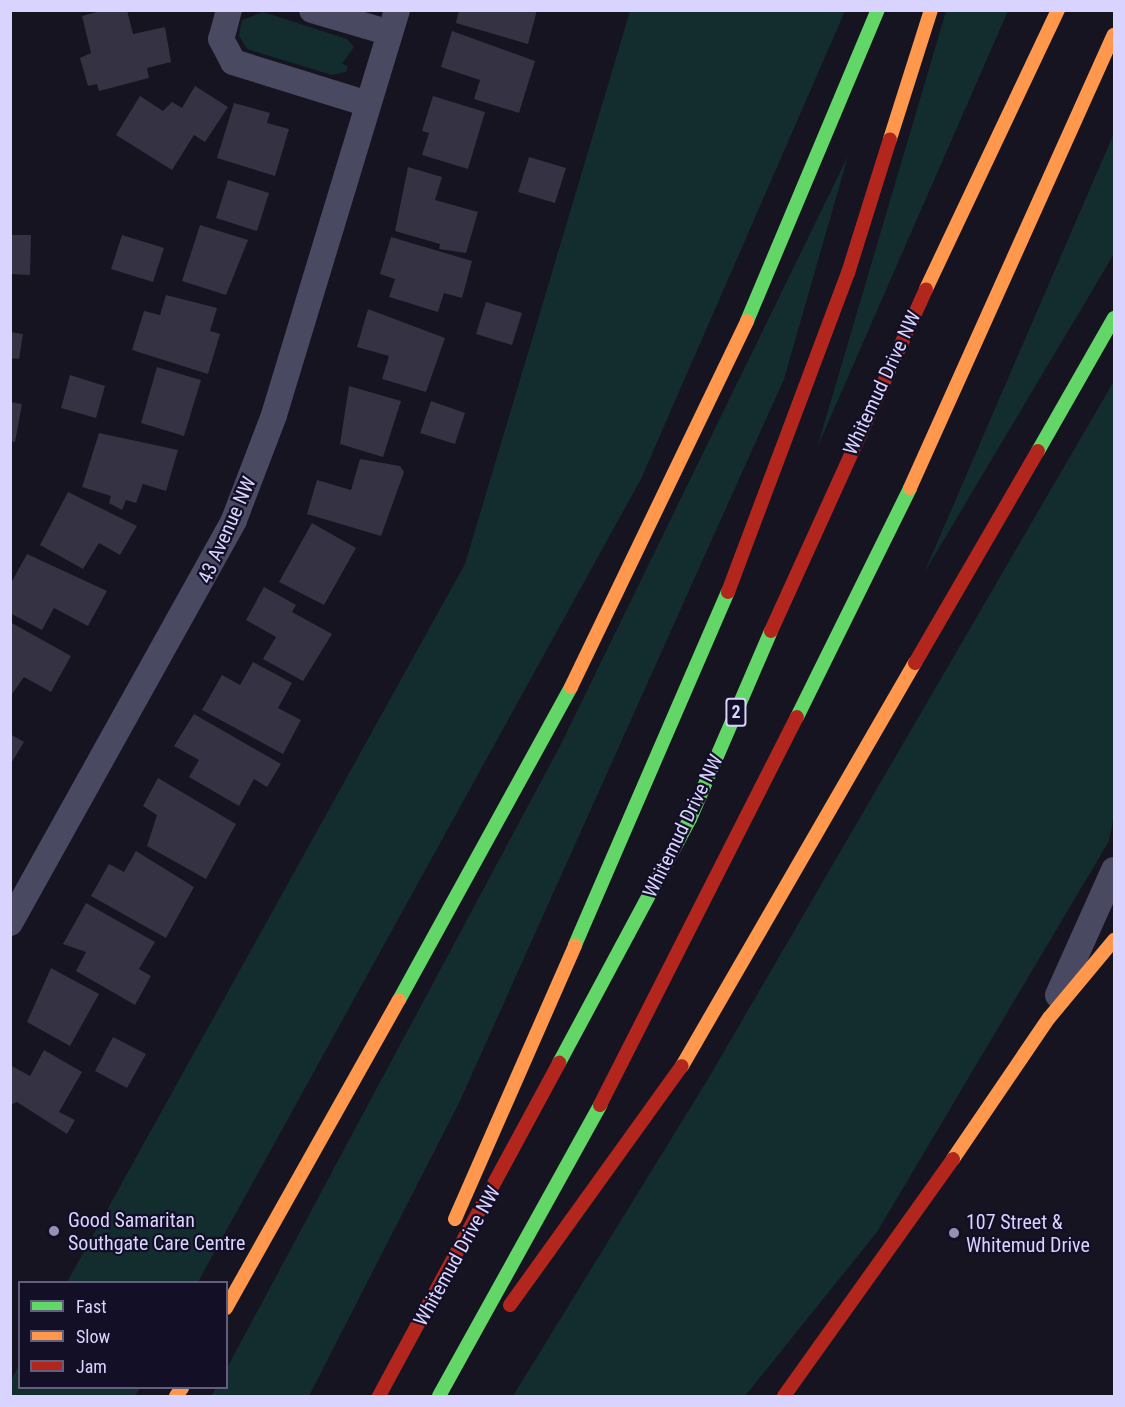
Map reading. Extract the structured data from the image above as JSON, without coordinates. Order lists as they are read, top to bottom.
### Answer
{
  "streets": {
    "main road": ["Whitemud Drive NW", "2"],
    "street": ["43 Avenue NW"]
  },
  "places": ["Good Samaritan Southgate Care Centre", "107 Street & Whitemud Drive"],
  "legend": ["Fast", "Slow", "Jam"]
}
